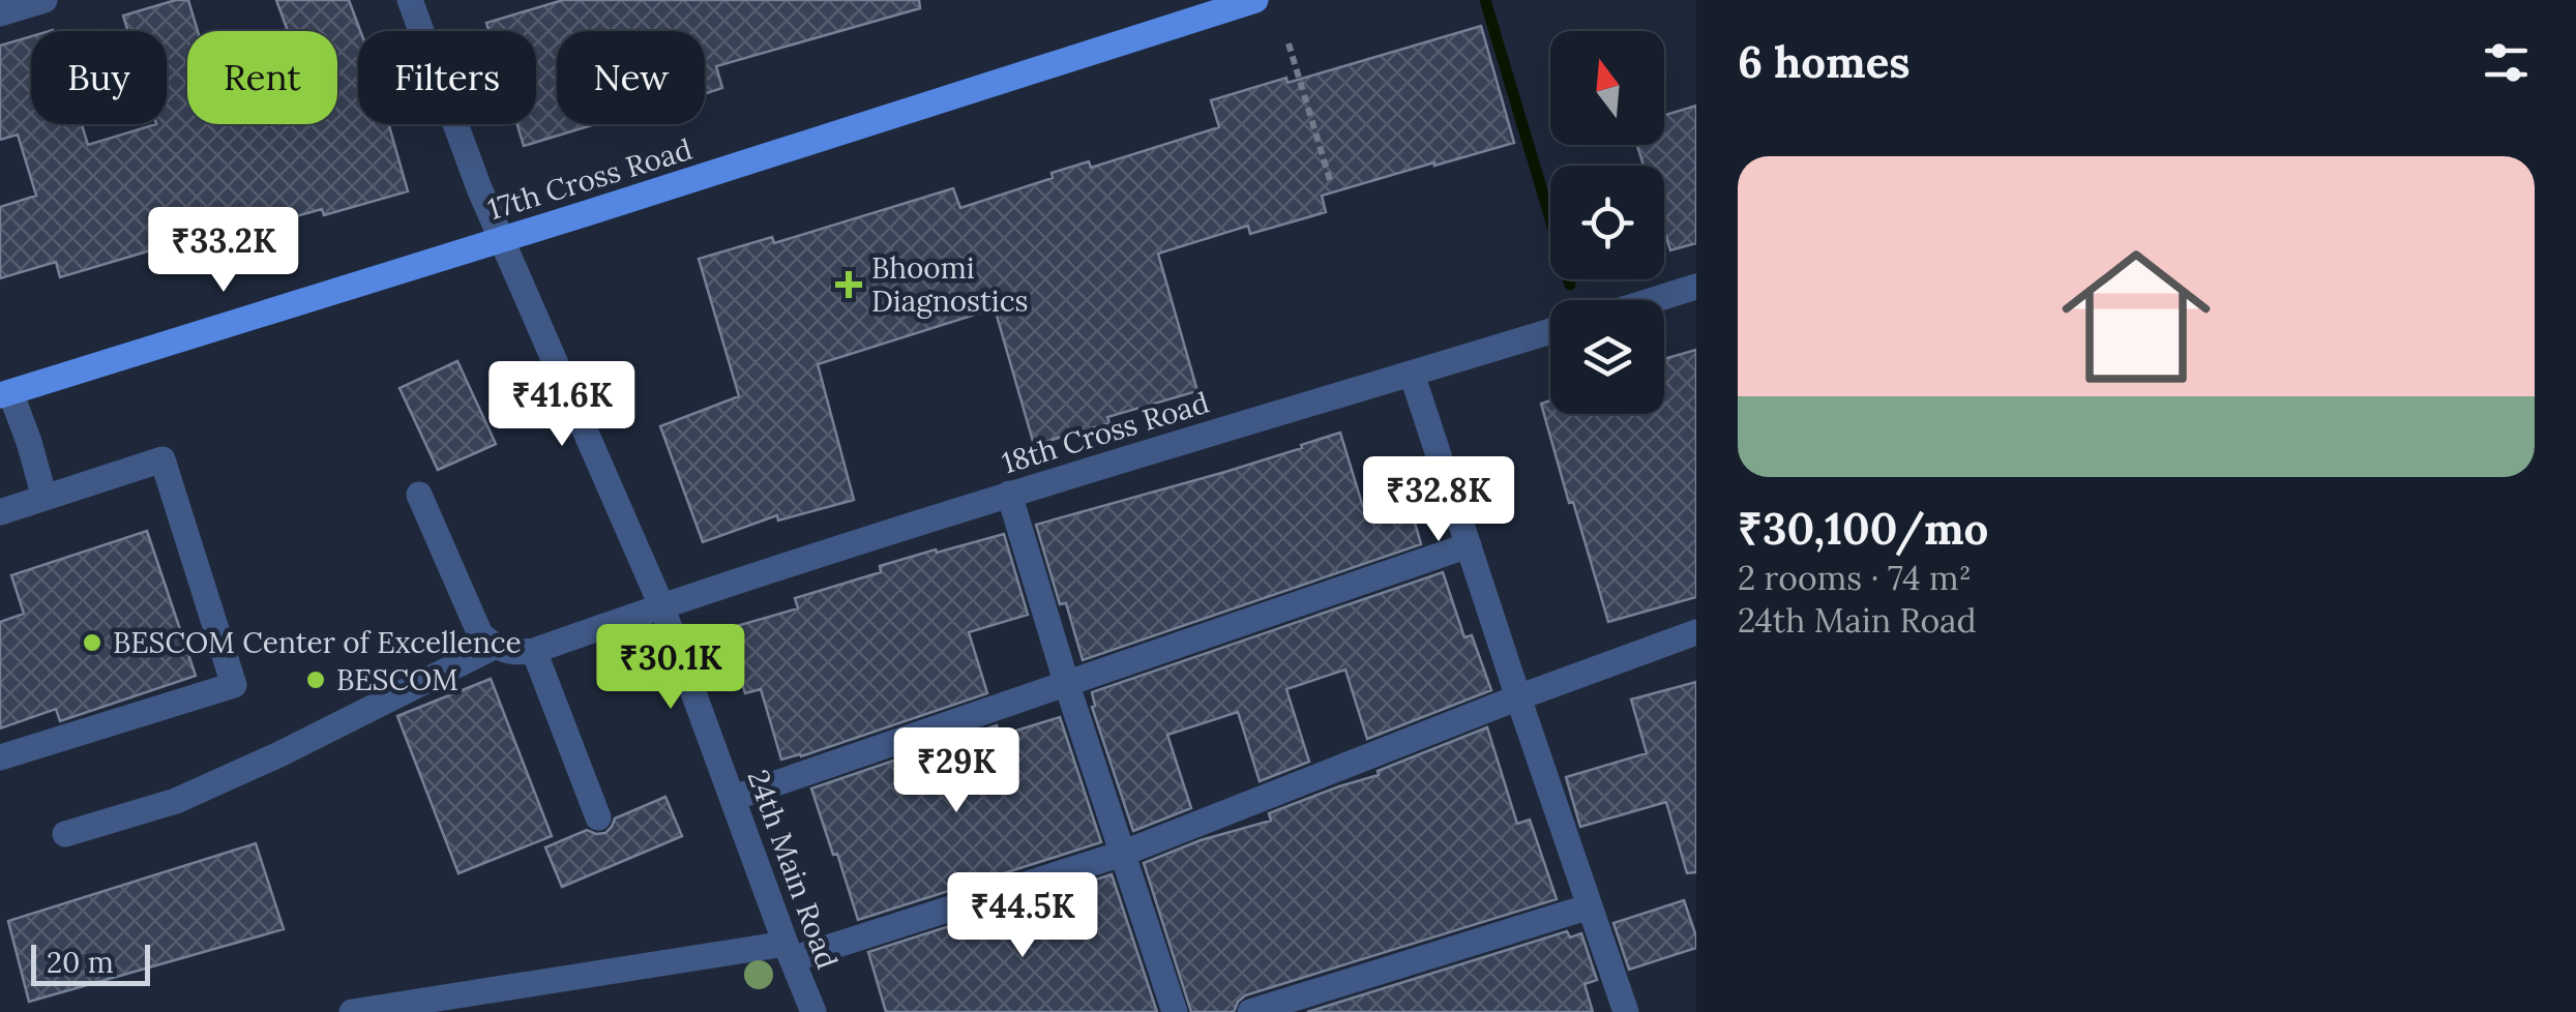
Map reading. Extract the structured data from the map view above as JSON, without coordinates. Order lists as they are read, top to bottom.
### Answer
{
  "streets": {
    "main road": ["17th Cross Road"],
    "street": ["18th Cross Road", "24th Main Road"]
  },
  "crossings": [
    ["17th Cross Road", "24th Main Road"],
    ["18th Cross Road", "24th Main Road"]
  ],
  "places": {
    "health": ["Bhoomi Diagnostics"],
    "other": ["BESCOM Center of Excellence", "BESCOM"]
  },
  "scale_bar": "20 m",
  "north": "top",
  "page": {
    "heading": "6 homes",
    "chip": [
      "Buy",
      "Rent",
      "Filters",
      "New"
    ],
    "list": [
      {
        "name": "₹30,100/mo",
        "note": "2 rooms · 74 m² · 24th Main Road"
      }
    ],
    "price": [
      "₹33.2K",
      "₹41.6K",
      "₹32.8K",
      "₹30.1K",
      "₹29K",
      "₹44.5K"
    ],
    "scale": "20 m"
  }
}
